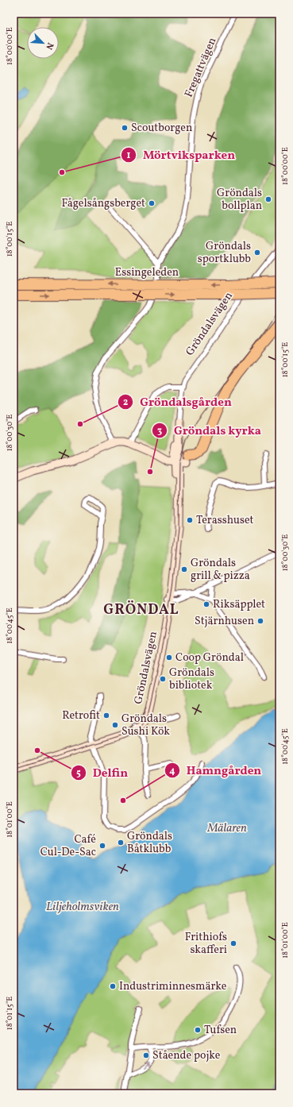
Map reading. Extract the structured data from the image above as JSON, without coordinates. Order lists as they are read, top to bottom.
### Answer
{
  "streets": {
    "highway": ["Essingeleden"],
    "street": ["Fregattvägen", "Gröndalsvägen"]
  },
  "districts": ["GRÖNDAL"],
  "water": ["Mälaren", "Liljeholmsviken"],
  "places": [
    "Scoutborgen",
    "Mörtviksparken",
    "Gröndals bollplan",
    "Fågelsångsberget",
    "Gröndals sportklubb",
    "Gröndalsgården",
    "Gröndals kyrka",
    "Terasshuset",
    "Gröndals grill & pizza",
    "Riksäpplet",
    "Stjärnhusen",
    "Coop Gröndal",
    "Gröndals bibliotek",
    "Retrofit",
    "Gröndals Sushi Kök",
    "Delfin",
    "Hamngården",
    "Gröndals Båtklubb",
    "Café Cul-De-Sac",
    "Frithiofs skafferi",
    "Industriminnesmärke",
    "Tufsen",
    "Stående pojke"
  ],
  "north": "bottom right",
  "coordinates": [
    "18°00'00\"E",
    "18°00'15\"E",
    "18°00'30\"E",
    "18°00'45\"E",
    "18°01'00\"E",
    "18°01'15\"E"
  ]
}
